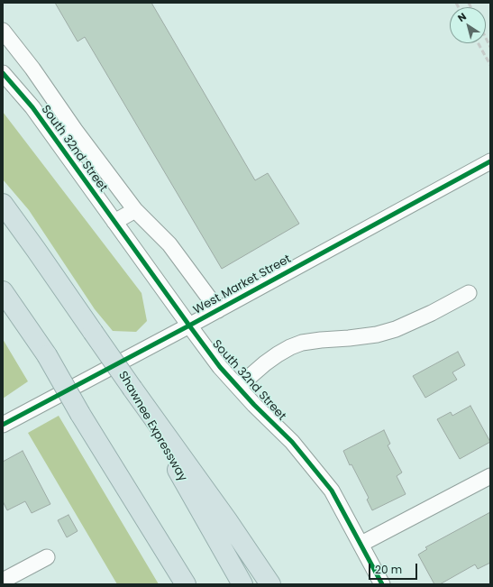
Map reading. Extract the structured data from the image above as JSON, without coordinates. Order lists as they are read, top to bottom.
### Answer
{
  "streets": {
    "highway": ["Shawnee Expressway"],
    "street": ["South 32nd Street", "West Market Street"]
  },
  "crossings": [
    ["South 32nd Street", "West Market Street"]
  ],
  "scale_bar": "20 m",
  "north": "top left"
}
